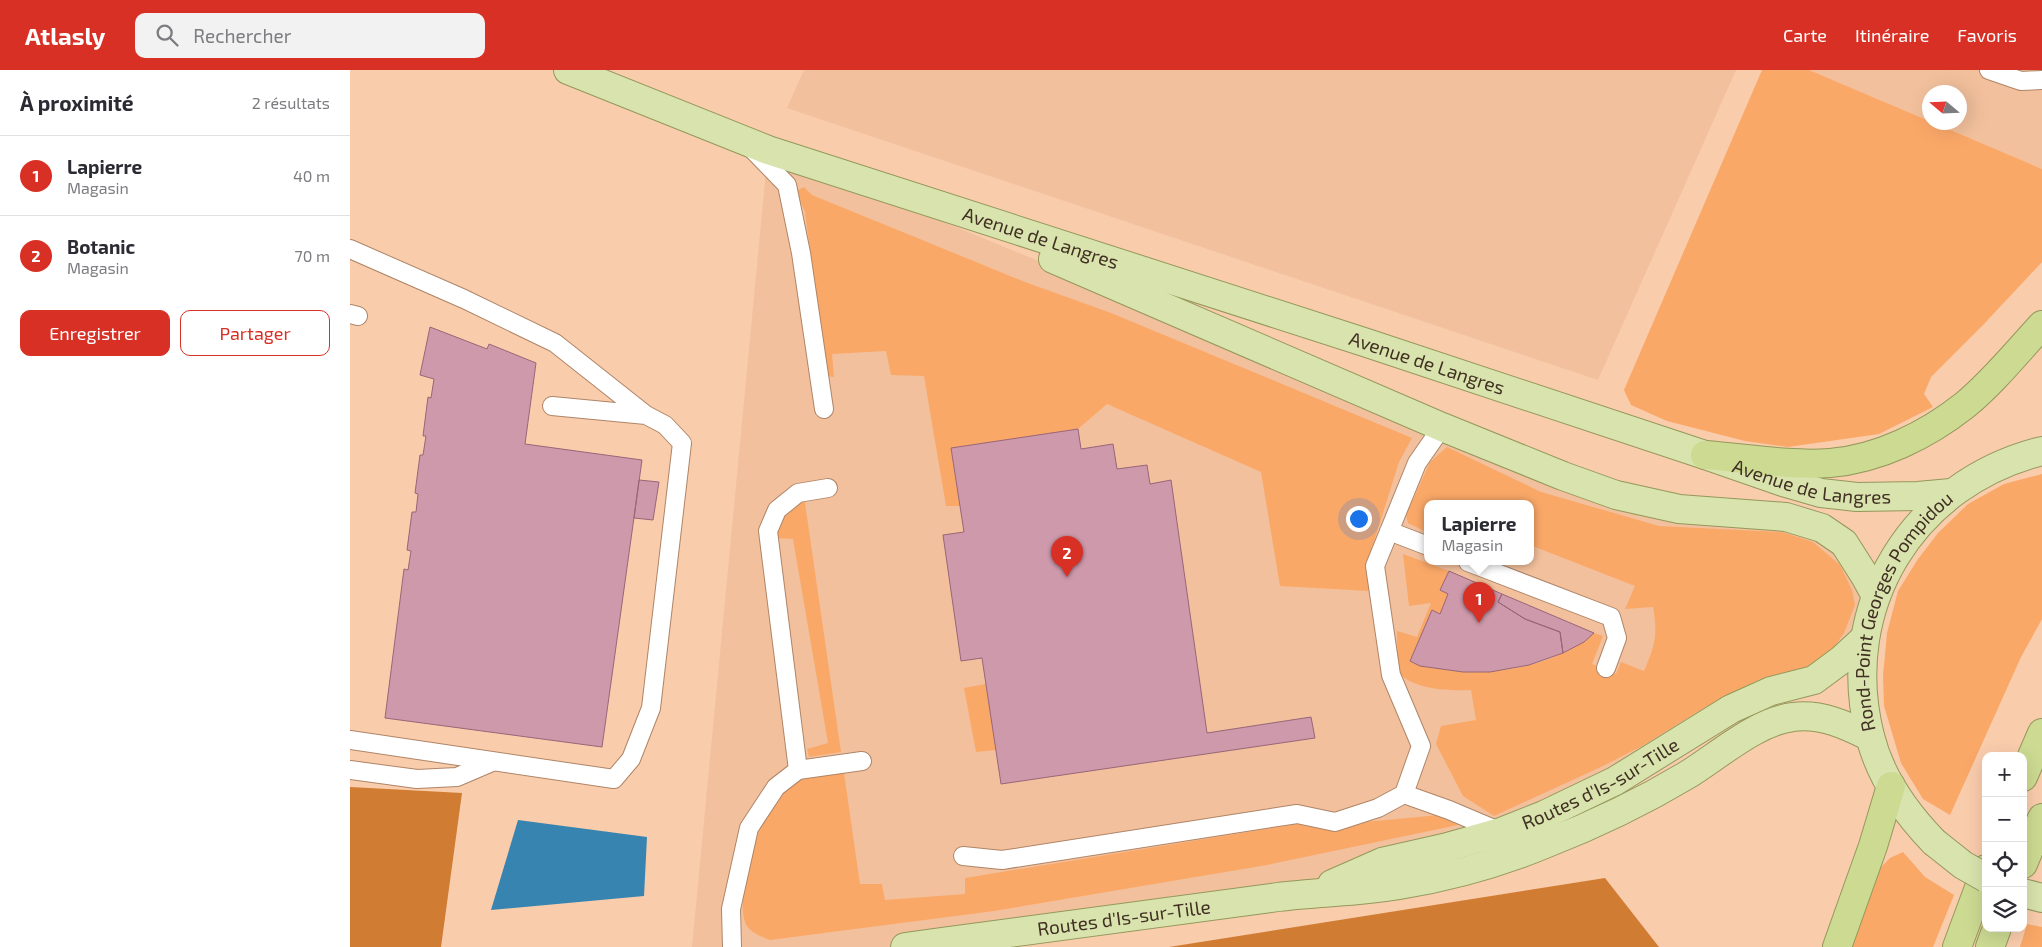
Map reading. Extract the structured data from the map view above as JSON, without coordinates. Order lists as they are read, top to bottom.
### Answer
{
  "streets": {
    "main road": ["Avenue de Langres", "Rond-Point Georges Pompidou", "Routes d'Is-sur-Tille"]
  },
  "crossings": [
    ["Avenue de Langres", "Rond-Point Georges Pompidou"],
    ["Rond-Point Georges Pompidou", "Routes d'Is-sur-Tille"]
  ],
  "north": "left",
  "page": {
    "header": "Atlasly",
    "search": "Rechercher",
    "nav": ["Carte", "Itinéraire", "Favoris"],
    "heading": ["À proximité", "2 résultats"],
    "list": [
      {
        "mark": "1",
        "name": "Lapierre",
        "note": "Magasin",
        "value": "40 m"
      },
      {
        "mark": "2",
        "name": "Botanic",
        "note": "Magasin",
        "value": "70 m"
      }
    ],
    "buttons": ["Enregistrer", "Partager"],
    "popup": ["Lapierre", "Magasin"],
    "pins": ["2", "1"],
    "map_buttons": ["+", "−"]
  }
}
